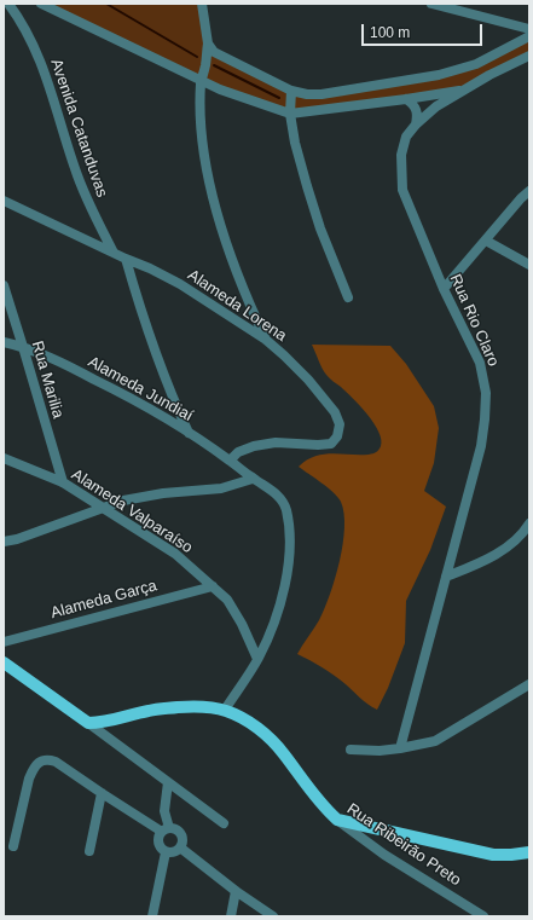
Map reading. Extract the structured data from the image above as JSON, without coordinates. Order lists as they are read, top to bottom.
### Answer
{
  "streets": {
    "main road": ["Rua Ribeirão Preto"],
    "street": [
      "Avenida Catanduvas",
      "Alameda Lorena",
      "Rua Rio Claro",
      "Rua Marilia",
      "Alameda Jundiaí",
      "Alameda Valparaíso",
      "Alameda Garça"
    ]
  },
  "crossings": [
    ["Avenida Catanduvas", "Alameda Lorena"],
    ["Alameda Lorena", "Alameda Jundiaí"],
    ["Rua Marilia", "Alameda Jundiaí"],
    ["Rua Marilia", "Alameda Valparaíso"],
    ["Alameda Jundiaí", "Alameda Valparaíso"],
    ["Alameda Jundiaí", "Rua Ribeirão Preto"],
    ["Alameda Valparaíso", "Alameda Garça"]
  ],
  "scale_bar": "100 m"
}
